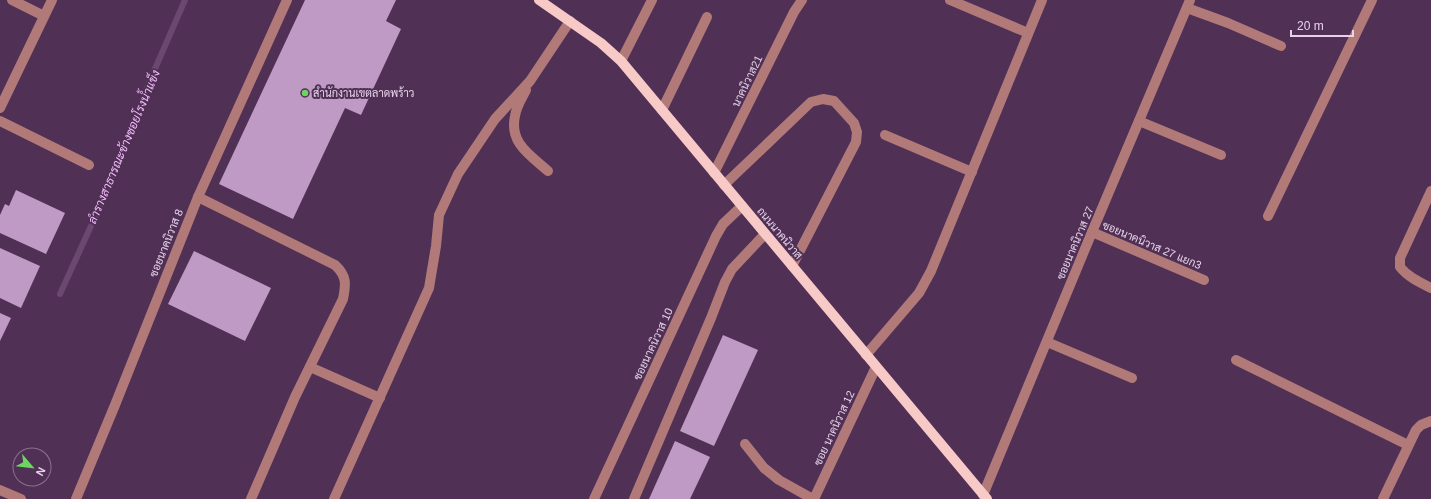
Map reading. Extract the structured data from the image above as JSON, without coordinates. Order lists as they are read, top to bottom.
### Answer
{
  "streets": {
    "main road": ["ถนนนาคนิวาส"],
    "street": [
      "นาคนิวาส21",
      "ซอยนาคนิวาส 8",
      "ซอยนาคนิวาส 27",
      "ซอยนาคนิวาส 27 แยก3",
      "ซอยนาคนิวาส 10",
      "ซอย นาคนิวาส 12"
    ]
  },
  "crossings": [
    ["นาคนิวาส21", "ถนนนาคนิวาส"],
    ["ถนนนาคนิวาส", "ซอยนาคนิวาส 27"],
    ["ถนนนาคนิวาส", "ซอยนาคนิวาส 10"],
    ["ถนนนาคนิวาส", "ซอย นาคนิวาส 12"],
    ["ซอยนาคนิวาส 27", "ซอยนาคนิวาส 27 แยก3"]
  ],
  "water": ["ลำรางสาธารณะข้างซอยโรงน้ำแข็ง"],
  "places": ["สำนักงานเขตลาดพร้าว"],
  "scale_bar": "20 m",
  "north": "bottom right"
}
